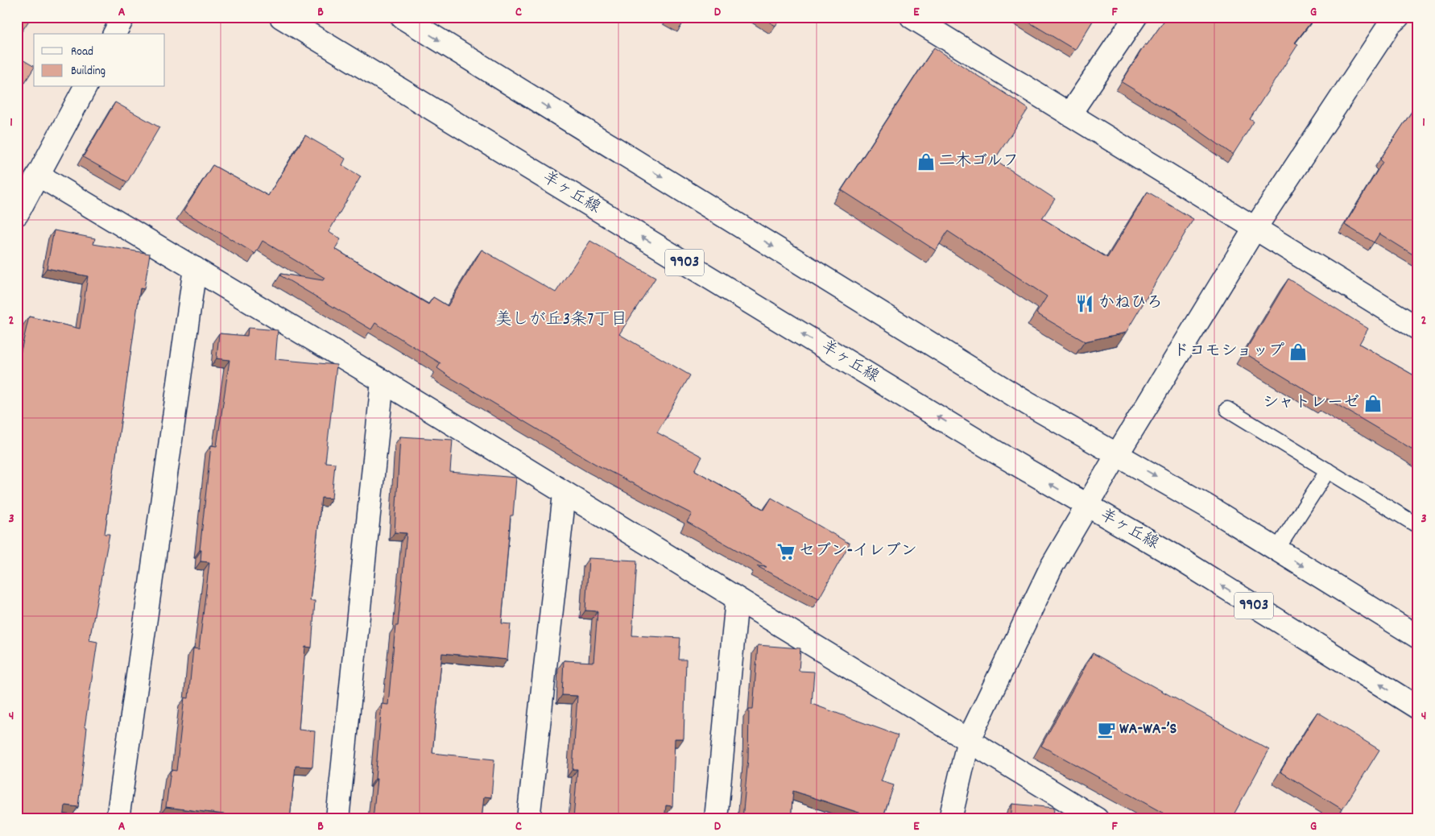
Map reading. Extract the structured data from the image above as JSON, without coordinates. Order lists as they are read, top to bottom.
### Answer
{
  "streets": {
    "street": ["羊ヶ丘線", "9903"]
  },
  "districts": ["美しが丘3条7丁目"],
  "places": {
    "shop": ["二木ゴルフ", "ドコモショップ", "シャトレーゼ"],
    "restaurant": ["かねひろ"],
    "supermarket": ["セブン-イレブン"],
    "cafe": ["WA-WA-’S"]
  },
  "legend": ["Road", "Building"],
  "grid": {
    "columns": [
      "A",
      "B",
      "C",
      "D",
      "E",
      "F",
      "G"
    ],
    "rows": [
      "1",
      "2",
      "3",
      "4"
    ]
  }
}
